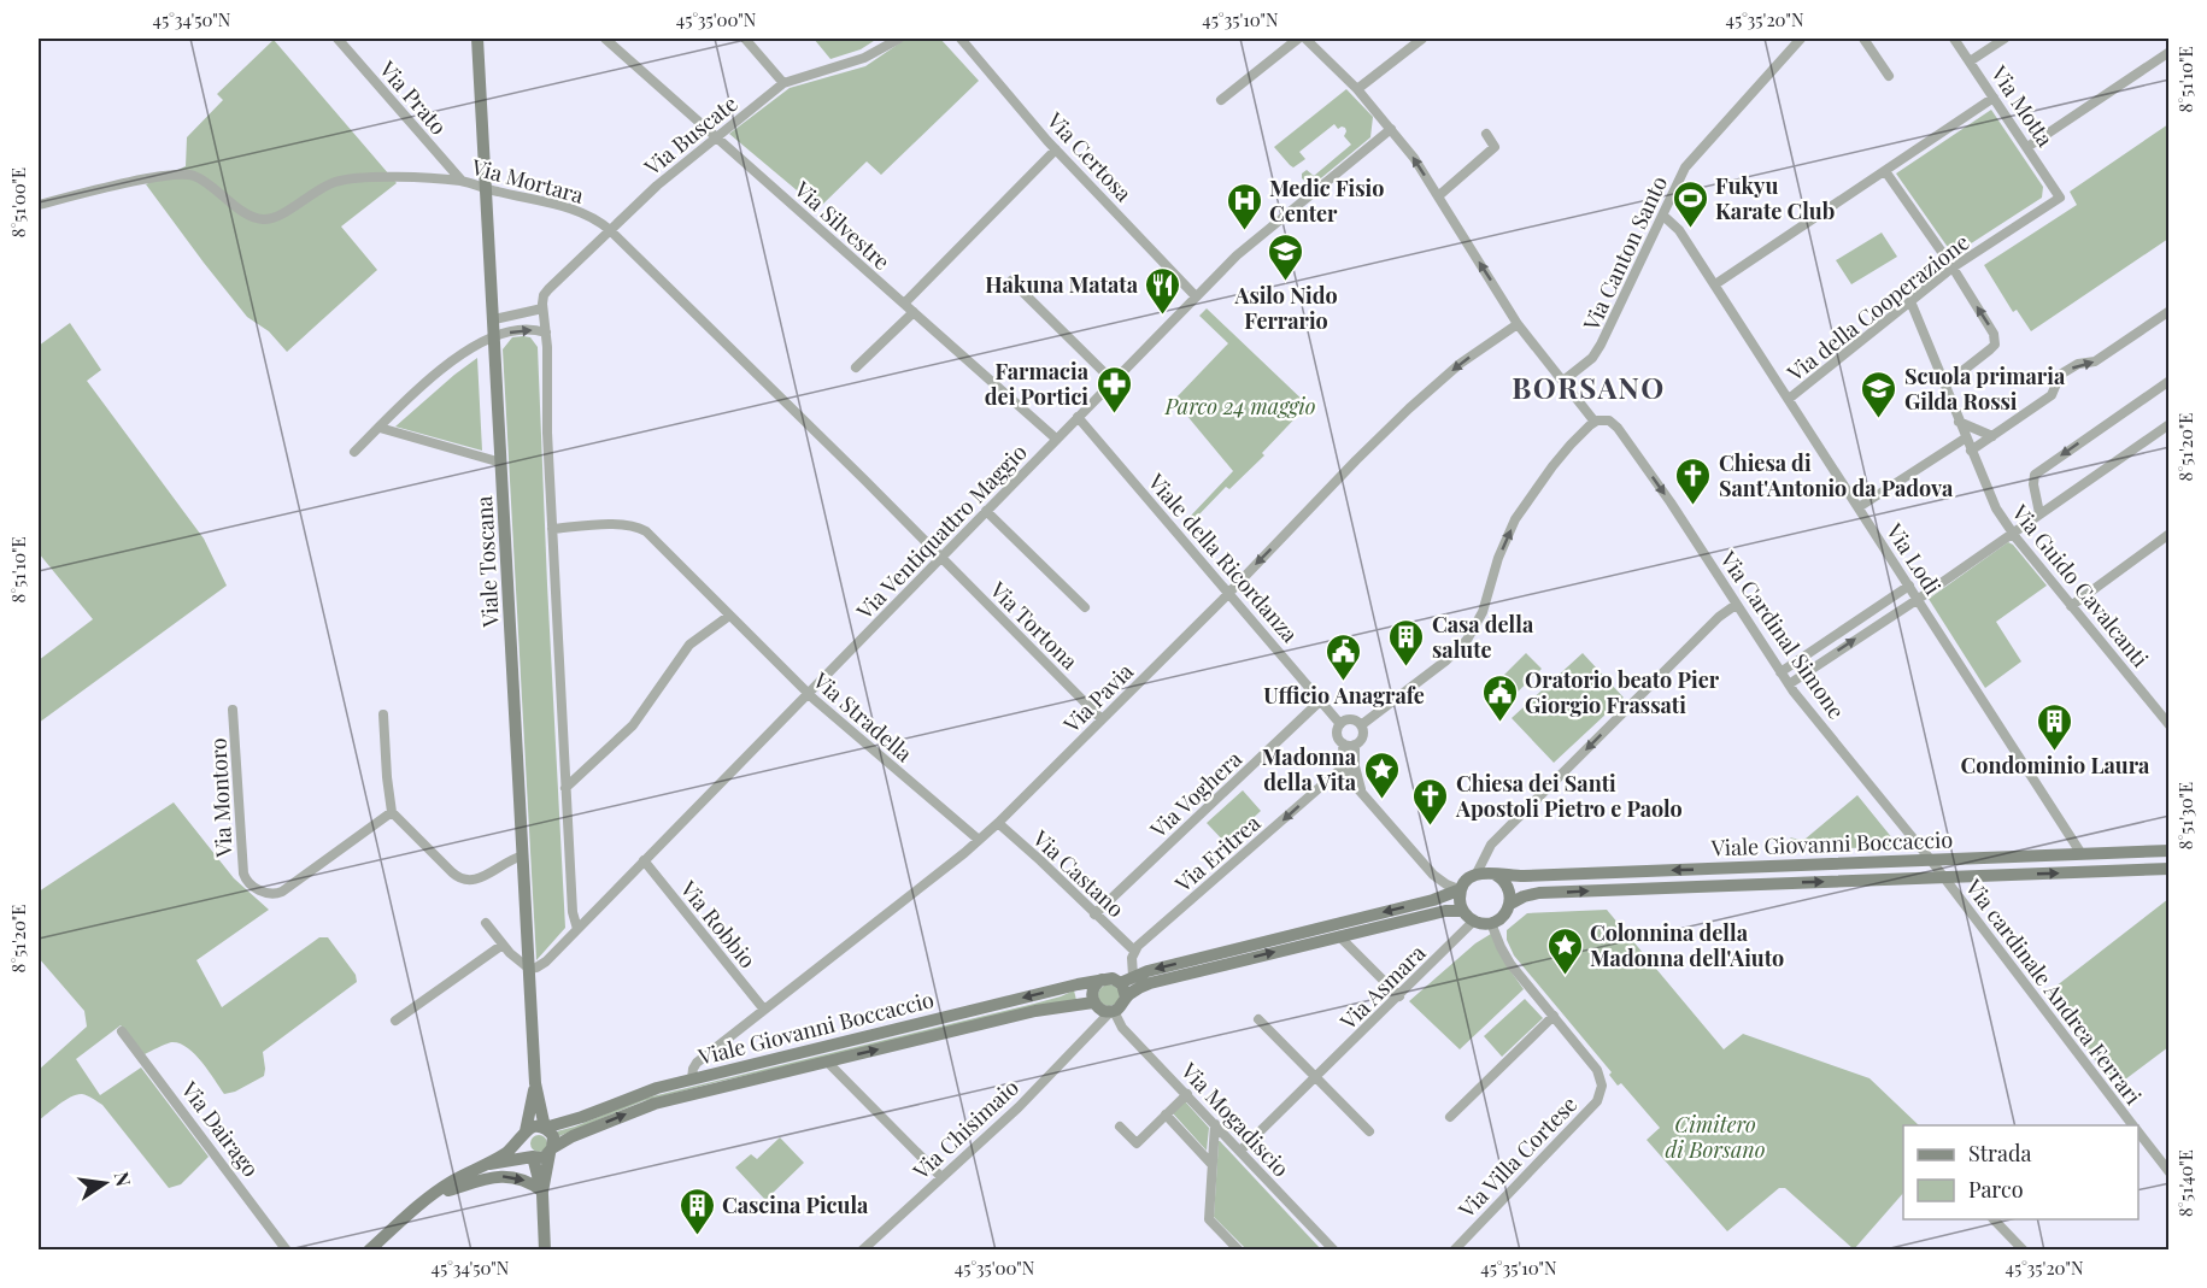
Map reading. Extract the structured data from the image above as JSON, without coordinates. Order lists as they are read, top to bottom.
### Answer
{
  "streets": {
    "street": [
      "Via Prato",
      "Via Motta",
      "Via Buscate",
      "Via Certosa",
      "Via Mortara",
      "Via Silvestre",
      "Via Canton Santo",
      "Via della Cooperazione",
      "Via Ventiquattro Maggio",
      "Viale della Ricordanza",
      "Via Lodi",
      "Viale Toscana",
      "Via Guido Cavalcanti",
      "Via Tortona",
      "Via Cardinal Simone",
      "Via Pavia",
      "Via Stradella",
      "Via Voghera",
      "Via Montoro",
      "Viale Giovanni Boccaccio",
      "Via Eritrea",
      "Via Castano",
      "Via Robbio",
      "Via Asmara",
      "Via cardinale Andrea Ferrari",
      "Via Mogadiscio",
      "Via Dairago",
      "Via Chisimaio",
      "Via Villa Cortese"
    ]
  },
  "crossings": [
    ["Via Prato", "Via Mortara"],
    ["Via Motta", "Via della Cooperazione"],
    ["Via Buscate", "Via Mortara"],
    ["Via Buscate", "Via Silvestre"],
    ["Via Certosa", "Via Ventiquattro Maggio"],
    ["Via Mortara", "Via Ventiquattro Maggio"],
    ["Via Mortara", "Viale Toscana"],
    ["Via Mortara", "Via Tortona"],
    ["Via Silvestre", "Via Ventiquattro Maggio"],
    ["Via Canton Santo", "Via Lodi"],
    ["Via della Cooperazione", "Via Lodi"],
    ["Via della Cooperazione", "Via Guido Cavalcanti"],
    ["Via Ventiquattro Maggio", "Viale della Ricordanza"],
    ["Via Ventiquattro Maggio", "Viale Toscana"],
    ["Via Ventiquattro Maggio", "Via Tortona"],
    ["Via Ventiquattro Maggio", "Via Stradella"],
    ["Via Ventiquattro Maggio", "Via Robbio"],
    ["Viale della Ricordanza", "Via Pavia"],
    ["Viale della Ricordanza", "Via Voghera"],
    ["Via Lodi", "Viale Giovanni Boccaccio"],
    ["Viale Toscana", "Viale Giovanni Boccaccio"],
    ["Via Tortona", "Via Pavia"],
    ["Via Cardinal Simone", "Viale Giovanni Boccaccio"],
    ["Via Cardinal Simone", "Via cardinale Andrea Ferrari"],
    ["Via Pavia", "Via Stradella"],
    ["Via Pavia", "Viale Giovanni Boccaccio"],
    ["Via Pavia", "Via Castano"],
    ["Via Pavia", "Via Robbio"],
    ["Via Voghera", "Via Castano"],
    ["Viale Giovanni Boccaccio", "Via Asmara"],
    ["Viale Giovanni Boccaccio", "Via cardinale Andrea Ferrari"],
    ["Viale Giovanni Boccaccio", "Via Mogadiscio"],
    ["Viale Giovanni Boccaccio", "Via Chisimaio"],
    ["Viale Giovanni Boccaccio", "Via Villa Cortese"],
    ["Via Eritrea", "Via Castano"],
    ["Via Asmara", "Via Mogadiscio"],
    ["Via Asmara", "Via Villa Cortese"],
    ["Via Mogadiscio", "Via Chisimaio"]
  ],
  "one_way": ["Via Cardinal Simone", "Via Pavia", "Via Eritrea"],
  "districts": ["BORSANO"],
  "parks": ["Parco 24 maggio", "Cimitero di Borsano"],
  "places": {
    "sports": ["Fukyu Karate Club"],
    "hospital": ["Medic Fisio Center"],
    "school or university": ["Asilo Nido Ferrario", "Scuola primaria Gilda Rossi"],
    "restaurant": ["Hakuna Matata"],
    "pharmacy": ["Farmacia dei Portici"],
    "church": ["Chiesa di Sant'Antonio da Padova", "Chiesa dei Santi Apostoli Pietro e Paolo"],
    "building": ["Casa della salute", "Condominio Laura", "Cascina Picula"],
    "public building": ["Ufficio Anagrafe", "Oratorio beato Pier Giorgio Frassati"],
    "place": ["Madonna della Vita", "Colonnina della Madonna dell'Aiuto"]
  },
  "legend": ["Strada", "Parco"],
  "north": "right",
  "coordinates": [
    "45°34'50\"N",
    "45°35'00\"N",
    "45°35'10\"N",
    "45°35'20\"N",
    "8°51'10\"E",
    "8°51'00\"E",
    "8°51'20\"E",
    "8°51'30\"E",
    "8°51'40\"E"
  ]
}
